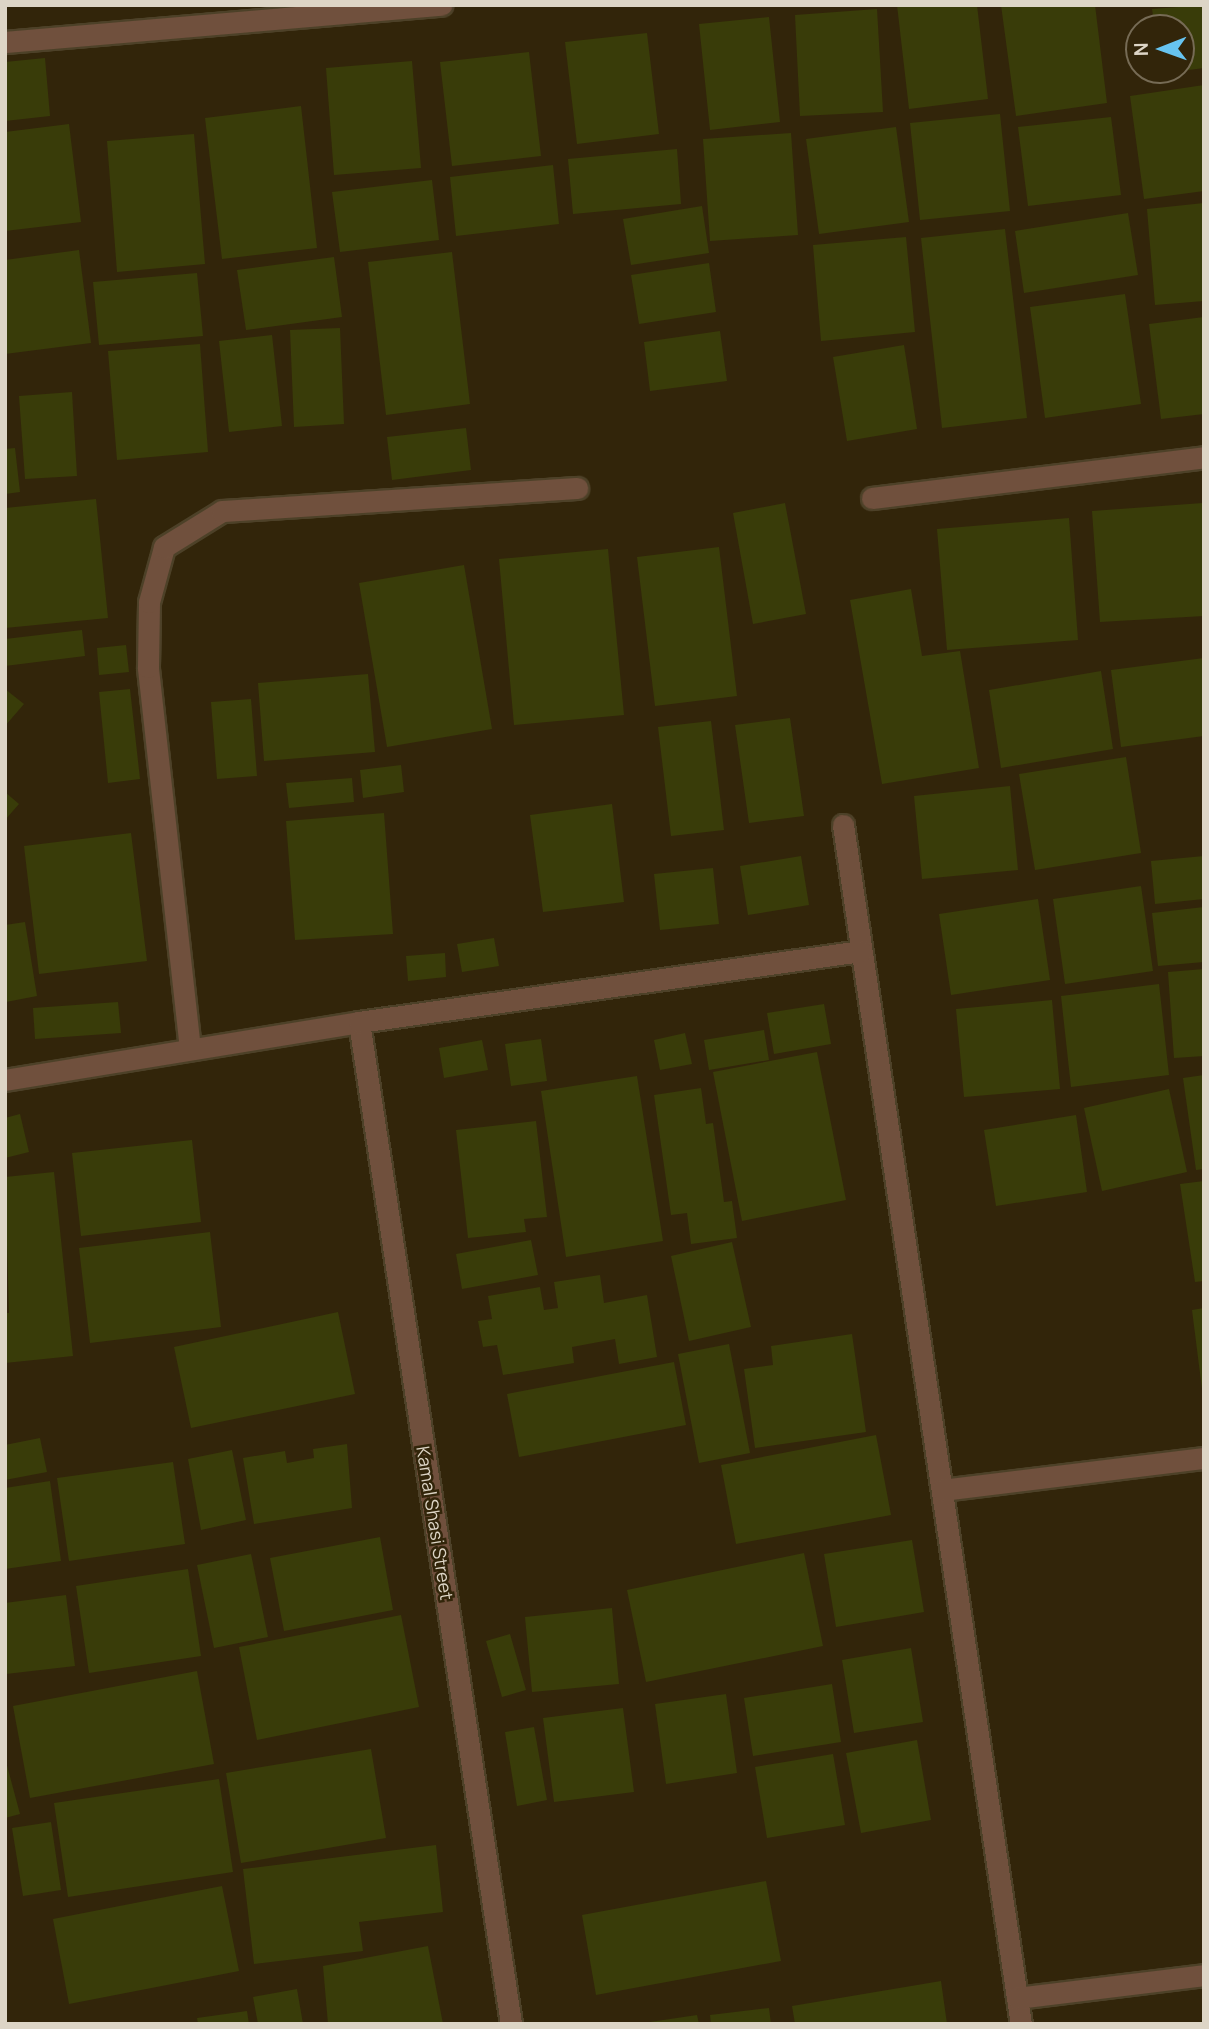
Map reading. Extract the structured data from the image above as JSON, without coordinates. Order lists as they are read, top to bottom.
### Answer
{
  "streets": {
    "street": ["Kamal Shasi Street"]
  },
  "north": "left"
}
